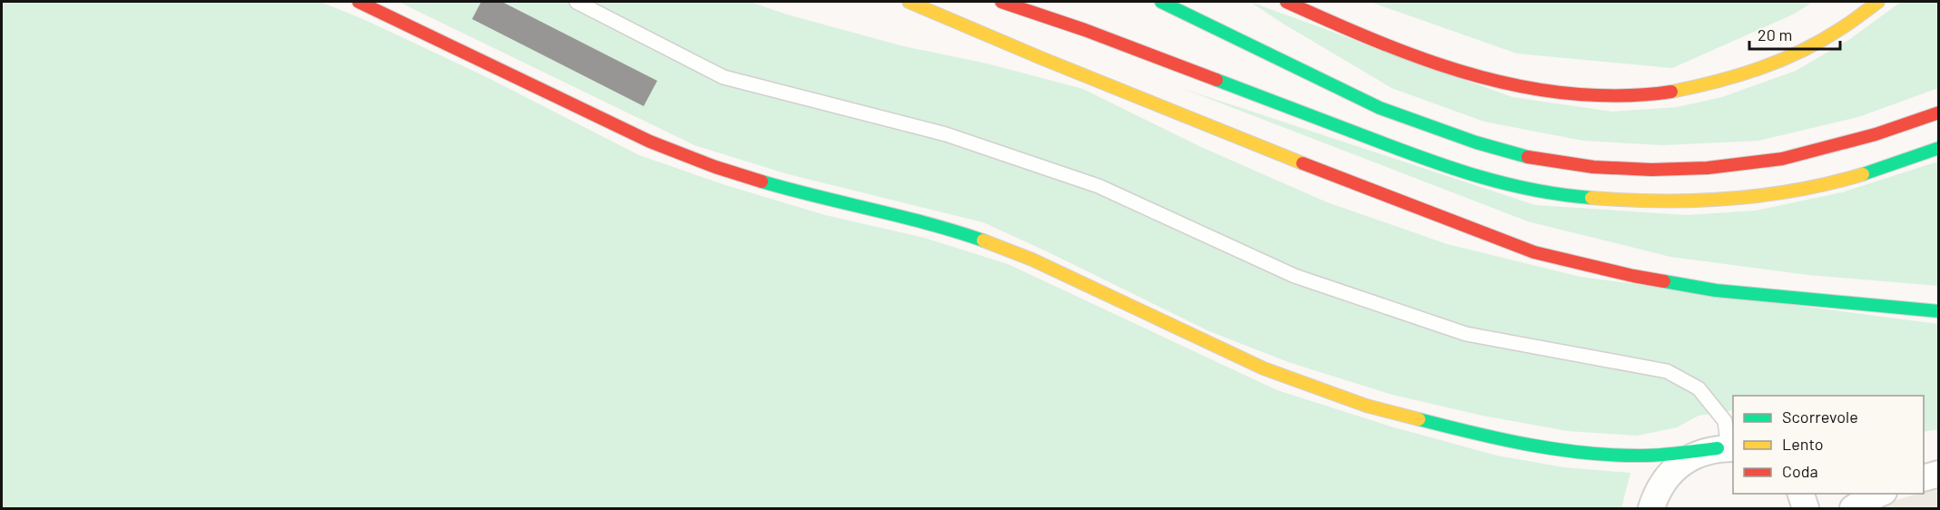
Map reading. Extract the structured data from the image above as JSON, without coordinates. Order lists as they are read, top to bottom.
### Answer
{
  "legend": ["Scorrevole", "Lento", "Coda"],
  "scale_bar": "20 m"
}
